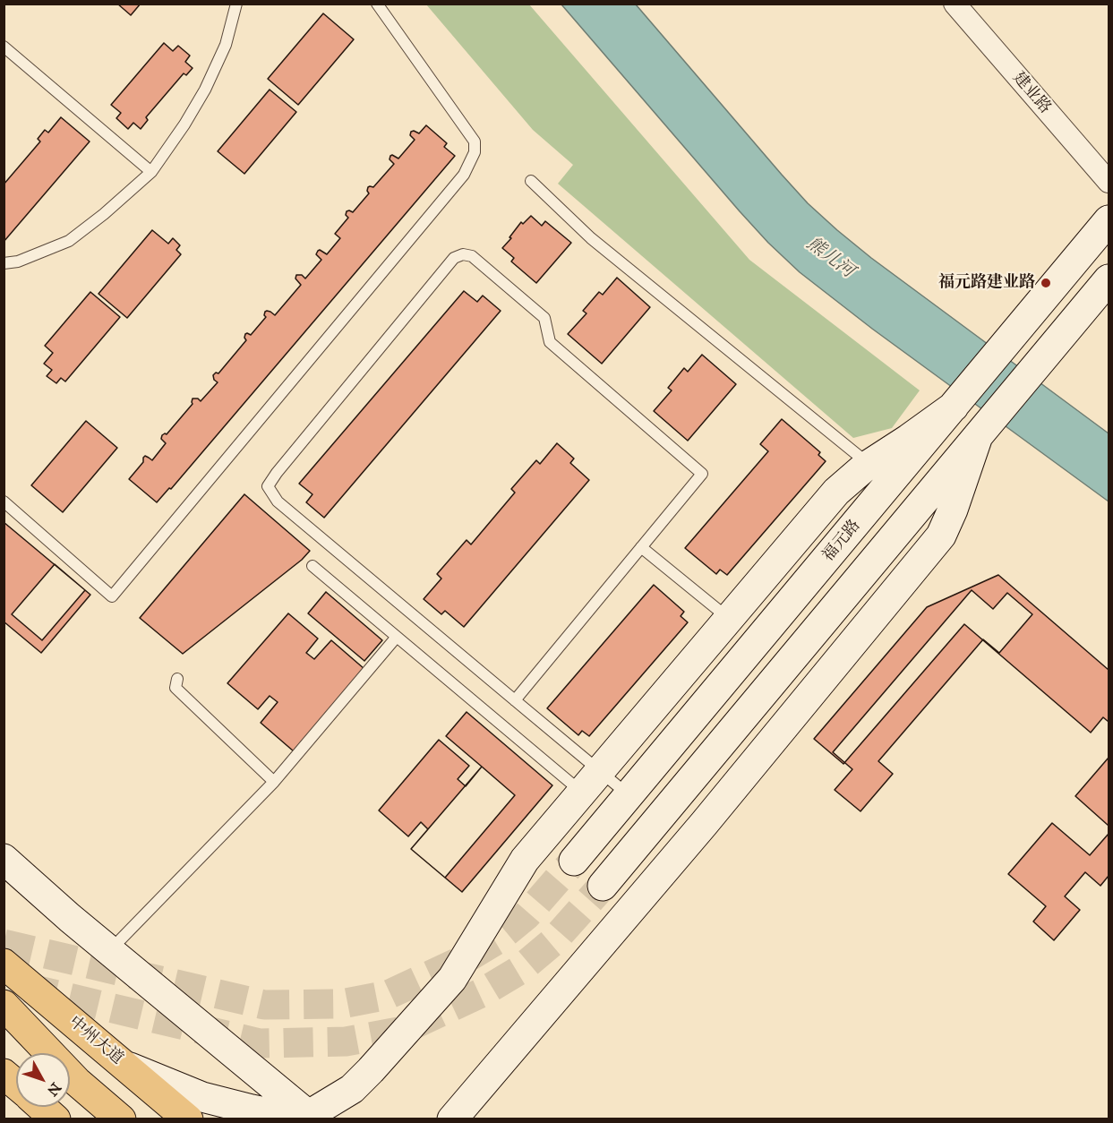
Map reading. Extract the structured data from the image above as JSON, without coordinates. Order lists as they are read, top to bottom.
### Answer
{
  "streets": {
    "highway": ["中州大道"],
    "street": ["建业路", "福元路"]
  },
  "water": ["熊儿河"],
  "places": ["福元路建业路"],
  "north": "bottom right"
}
